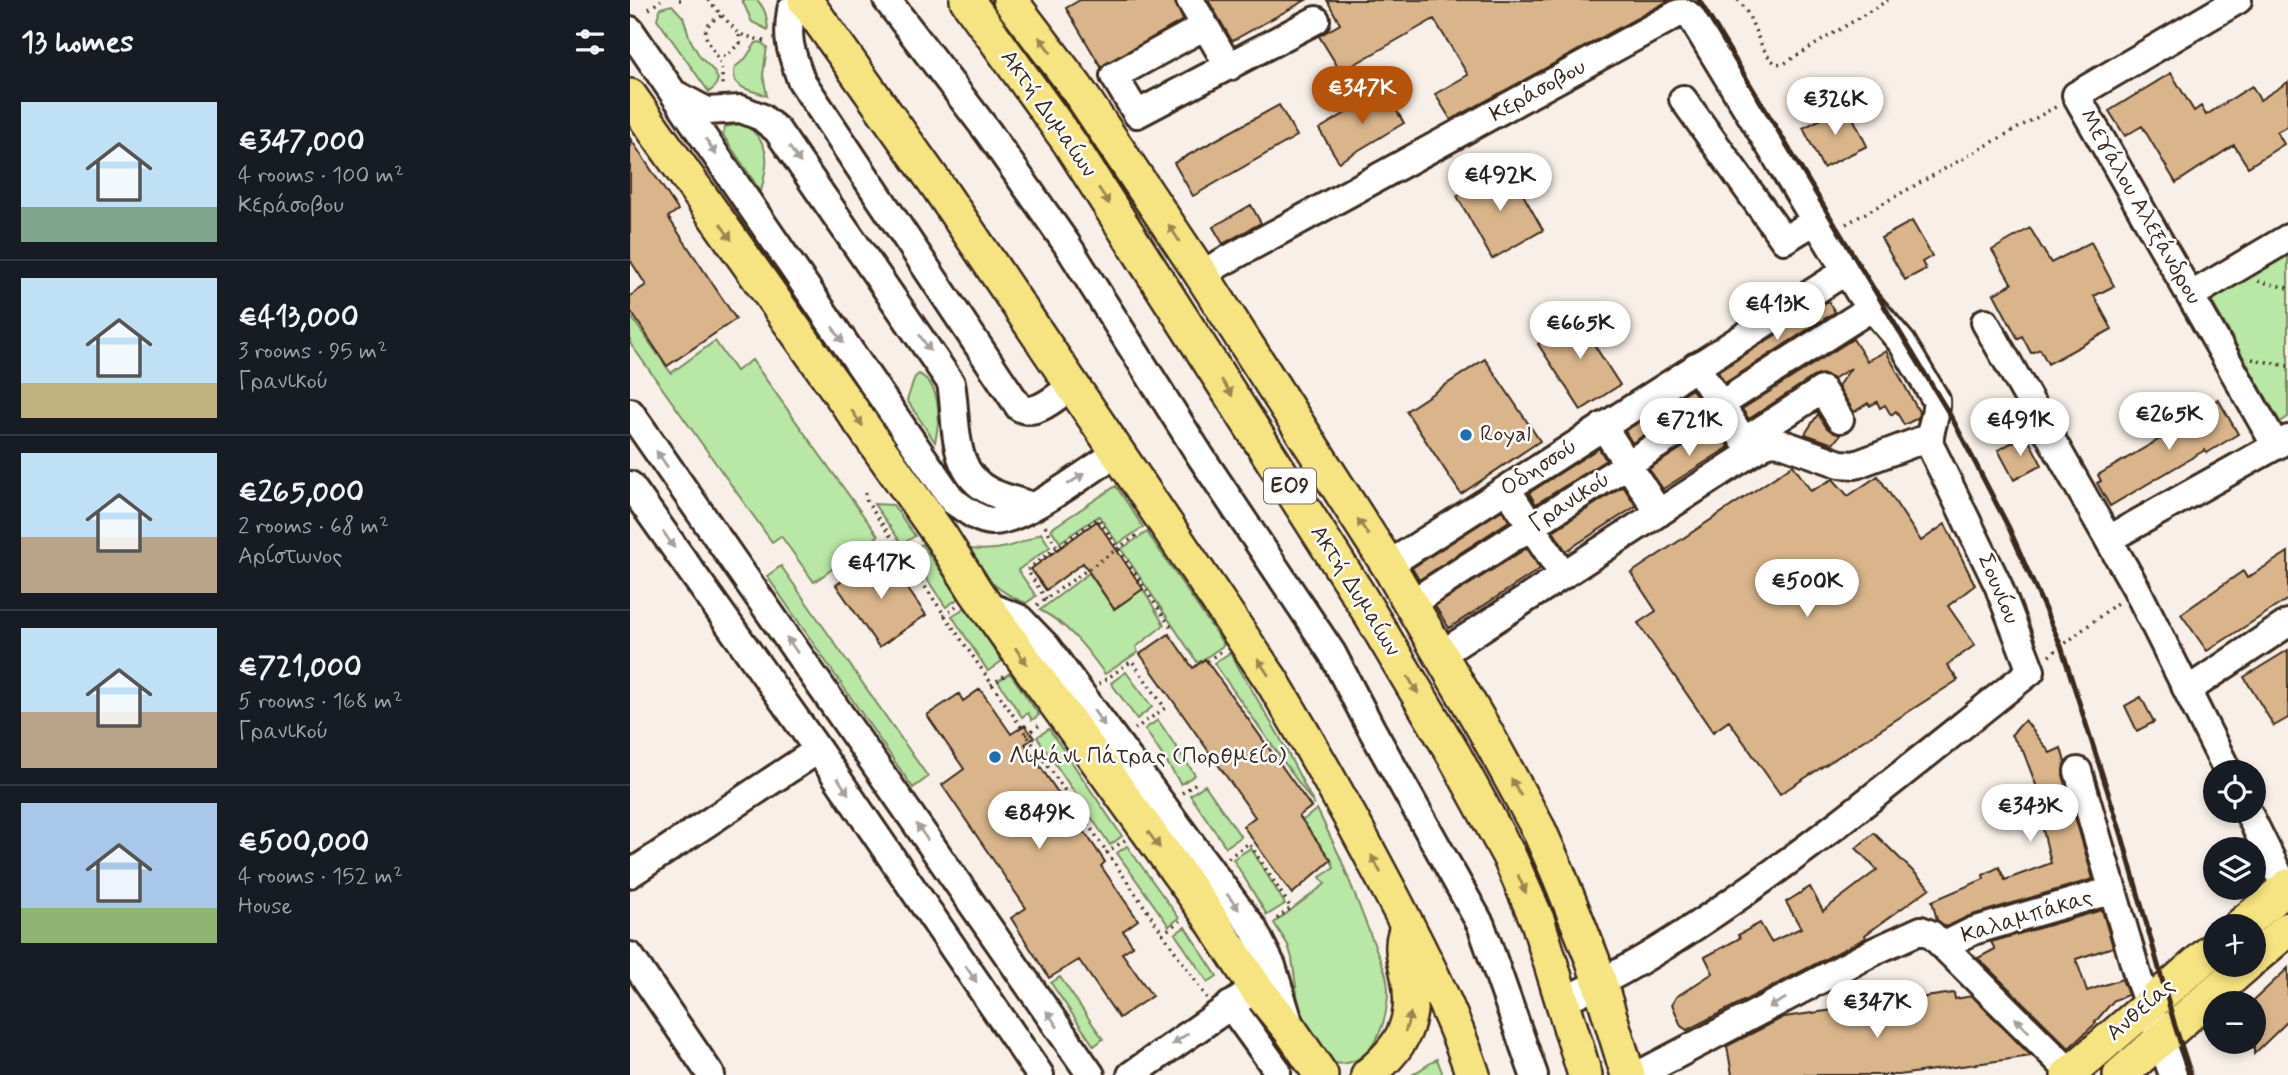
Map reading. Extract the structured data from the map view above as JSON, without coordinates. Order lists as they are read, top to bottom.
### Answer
{
  "streets": {
    "main road": ["Ακτή Δυμαίων", "ΕΟ9", "Ανθείας"],
    "street": [
      "Κεράσοβου",
      "Μεγάλου Αλεξάνδρου",
      "Οδησσού",
      "Γρανικού",
      "Σουνίου",
      "Καλαμπάκας"
    ]
  },
  "crossings": [
    ["Κεράσοβου", "Ακτή Δυμαίων"],
    ["Ακτή Δυμαίων", "Οδησσού"],
    ["Ακτή Δυμαίων", "Γρανικού"],
    ["Οδησσού", "Γρανικού"],
    ["Καλαμπάκας", "Ανθείας"]
  ],
  "places": ["Royal", "Λιμάνι Πάτρας (Πορθμείο)"],
  "page": {
    "heading": "13 homes",
    "price": [
      "€347K",
      "€326K",
      "€492K",
      "€413K",
      "€665K",
      "€265K",
      "€721K",
      "€491K",
      "€417K",
      "€500K",
      "€343K",
      "€849K",
      "€347K"
    ],
    "list": [
      {
        "name": "€347,000",
        "note": "4 rooms · 100 m² · Κεράσοβου"
      },
      {
        "name": "€413,000",
        "note": "3 rooms · 95 m² · Γρανικού"
      },
      {
        "name": "€265,000",
        "note": "2 rooms · 68 m² · Αρίστωνος"
      },
      {
        "name": "€721,000",
        "note": "5 rooms · 168 m² · Γρανικού"
      },
      {
        "name": "€500,000",
        "note": "4 rooms · 152 m² · House"
      }
    ],
    "map_buttons": ["+", "−"]
  }
}
